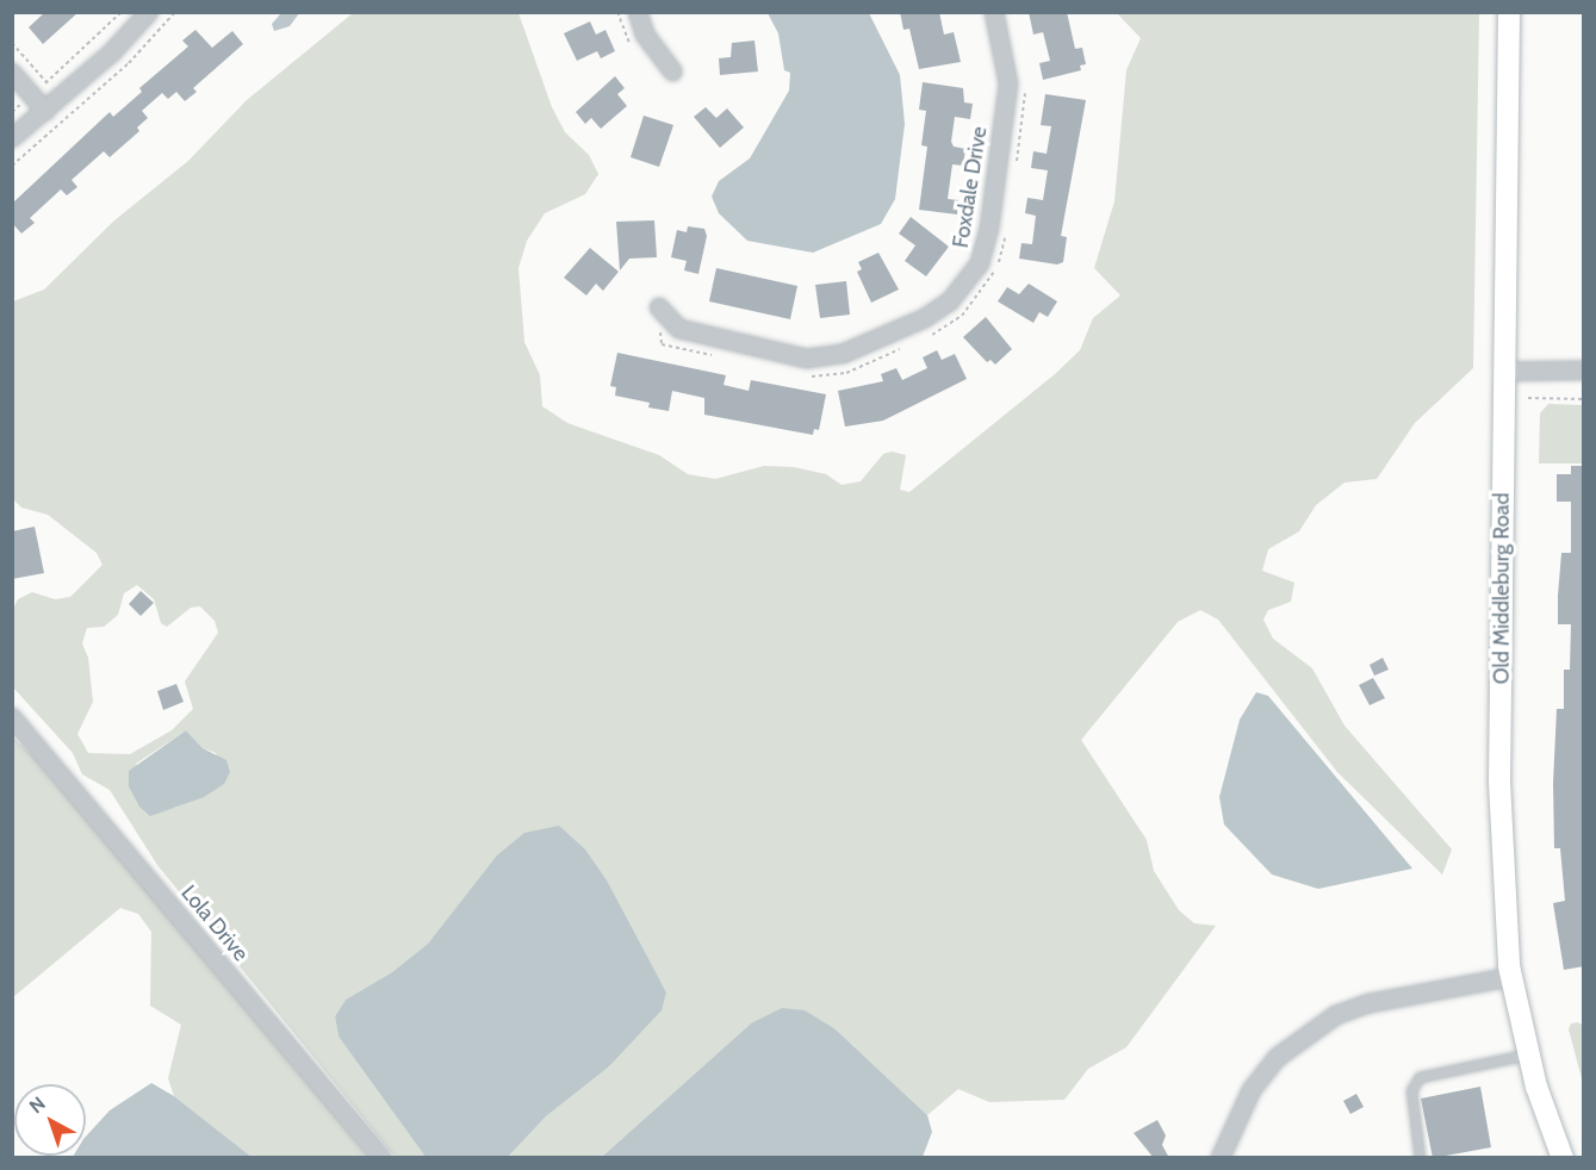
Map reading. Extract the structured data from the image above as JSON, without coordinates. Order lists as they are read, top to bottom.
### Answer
{
  "streets": {
    "main road": ["Old Middleburg Road"],
    "street": ["Foxdale Drive", "Lola Drive"]
  },
  "north": "top left"
}
